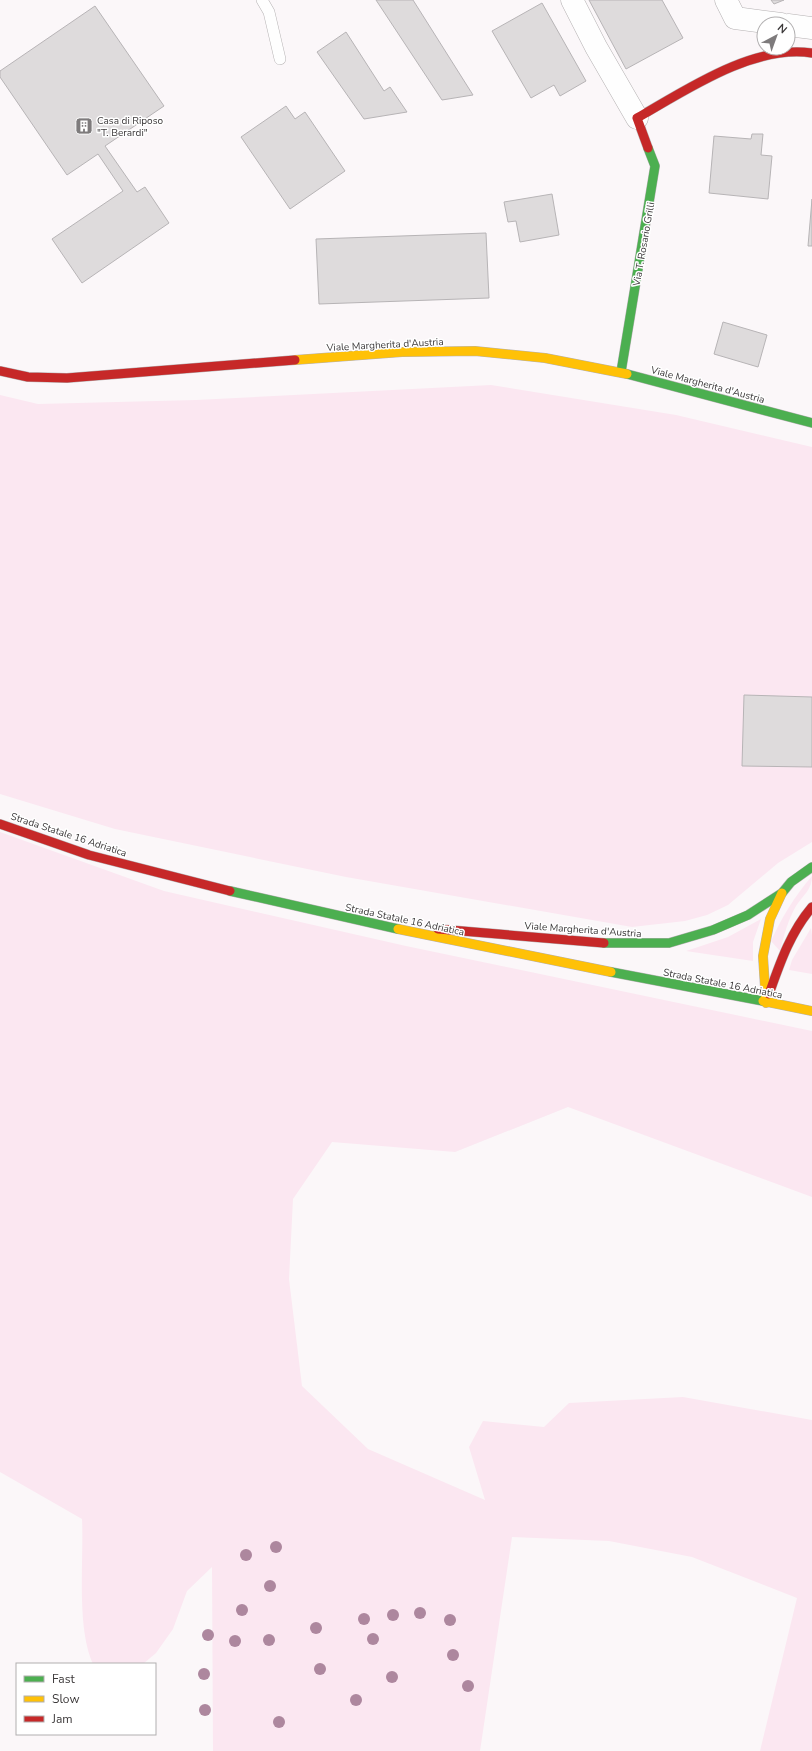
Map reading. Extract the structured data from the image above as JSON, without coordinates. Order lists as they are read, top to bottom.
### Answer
{
  "streets": {
    "main road": ["Via T. Rosario Grilli", "Viale Margherita d'Austria", "Strada Statale 16 Adriatica"]
  },
  "crossings": [
    ["Via T. Rosario Grilli", "Viale Margherita d'Austria"],
    ["Viale Margherita d'Austria", "Strada Statale 16 Adriatica"]
  ],
  "places": {
    "building": ["Casa di Riposo \"T. Berardi\""]
  },
  "legend": ["Fast", "Slow", "Jam"],
  "north": "top right"
}
